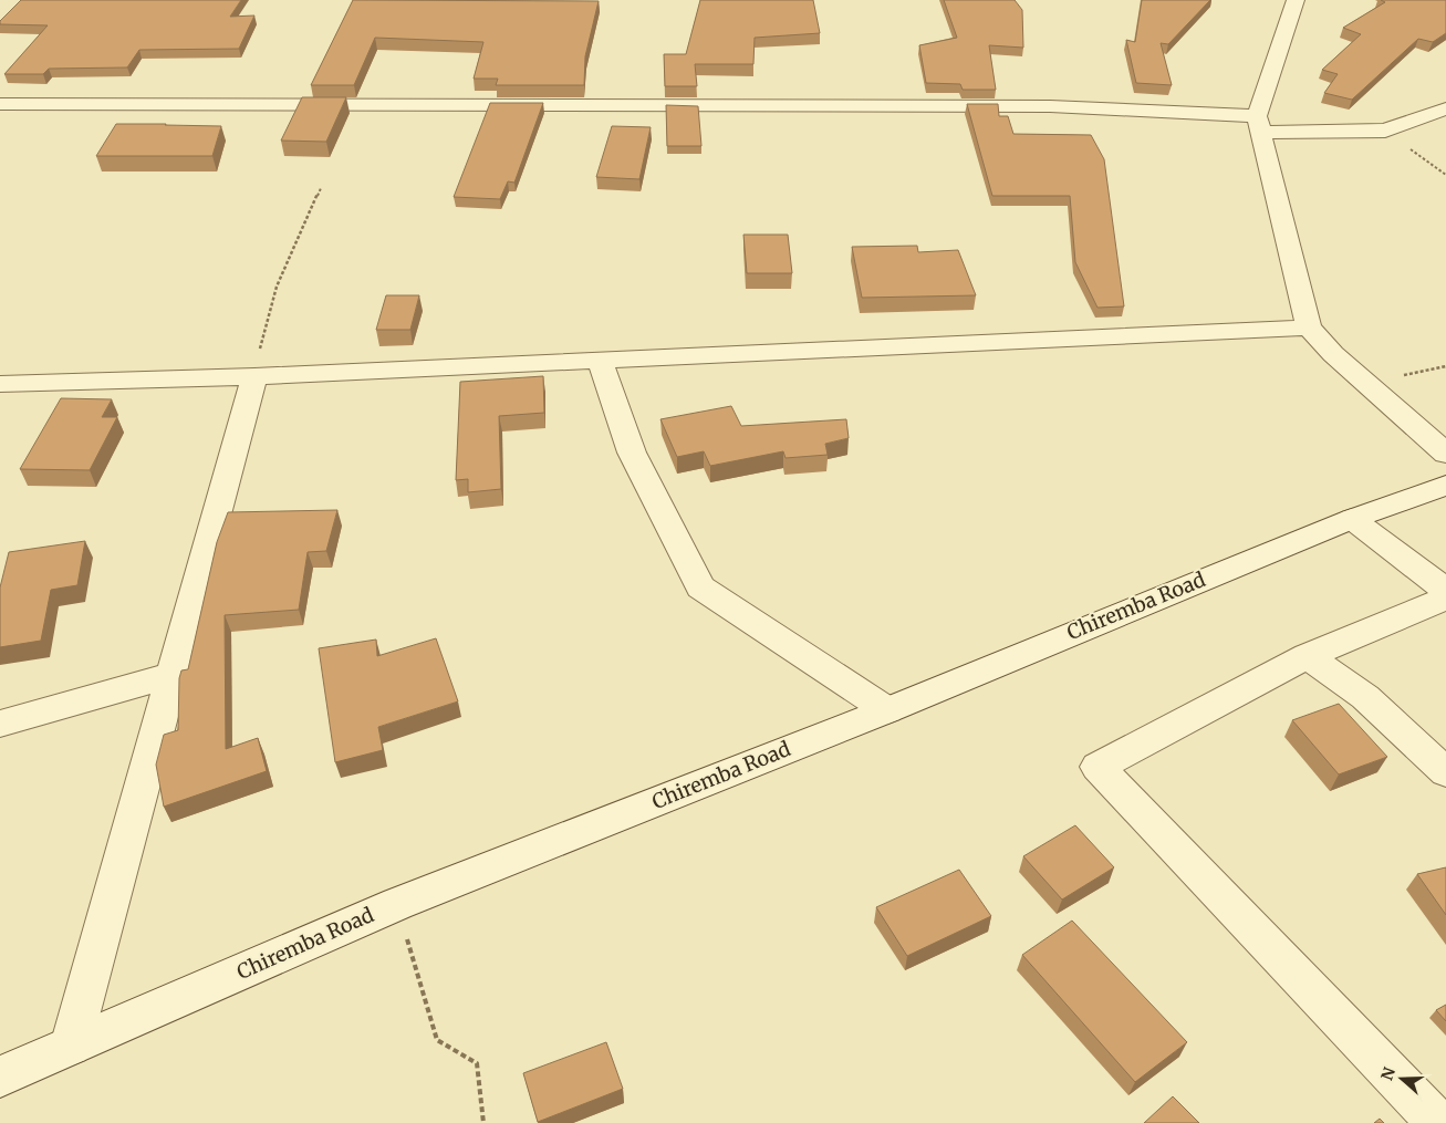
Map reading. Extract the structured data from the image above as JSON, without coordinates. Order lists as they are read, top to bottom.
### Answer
{
  "streets": {
    "street": ["Chiremba Road"]
  },
  "north": "left"
}
